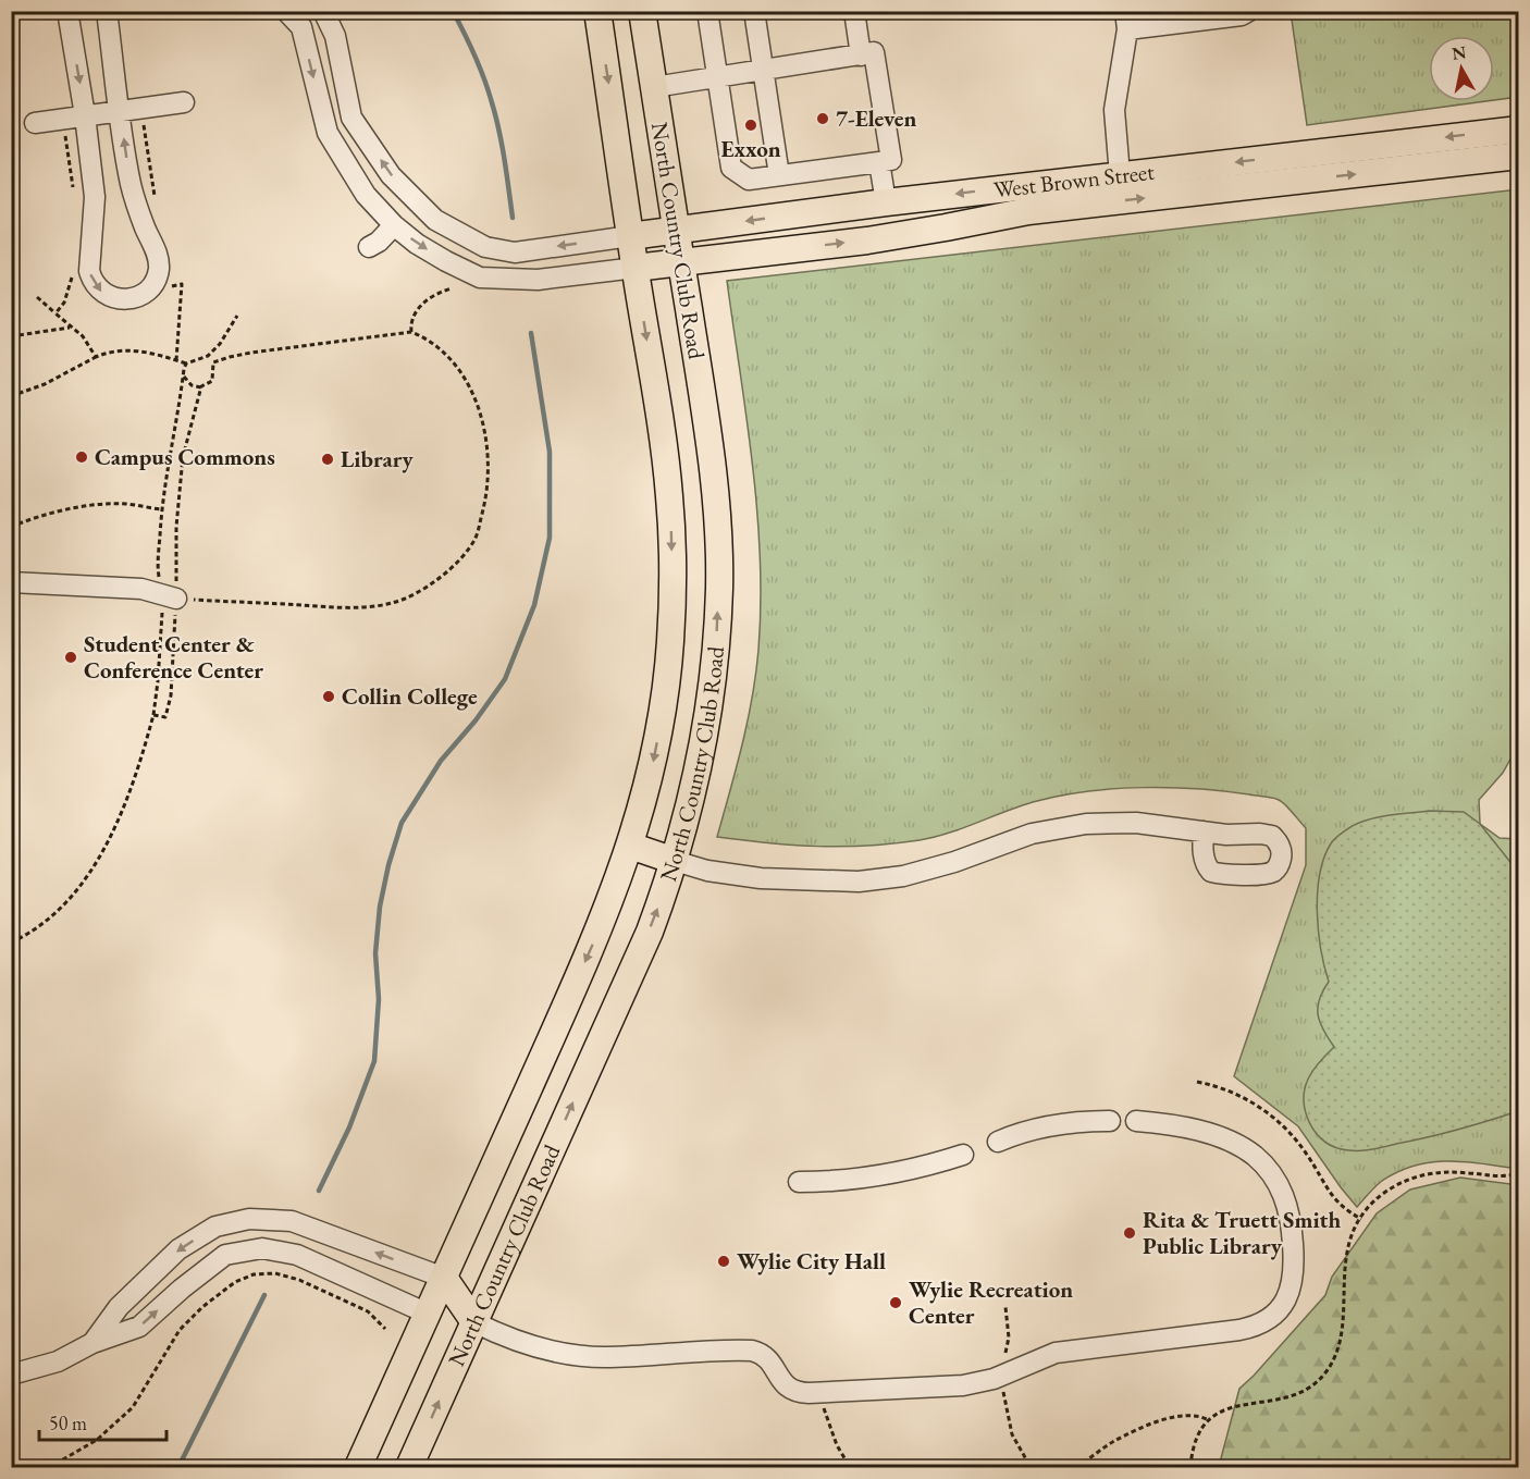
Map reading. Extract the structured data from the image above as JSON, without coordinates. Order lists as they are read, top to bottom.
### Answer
{
  "streets": {
    "main road": ["West Brown Street", "North Country Club Road"]
  },
  "crossings": [
    ["West Brown Street", "North Country Club Road"]
  ],
  "places": [
    "7-Eleven",
    "Exxon",
    "Campus Commons",
    "Library",
    "Student Center & Conference Center",
    "Collin College",
    "Rita & Truett Smith Public Library",
    "Wylie City Hall",
    "Wylie Recreation Center"
  ],
  "scale_bar": "50 m",
  "north": "top"
}
